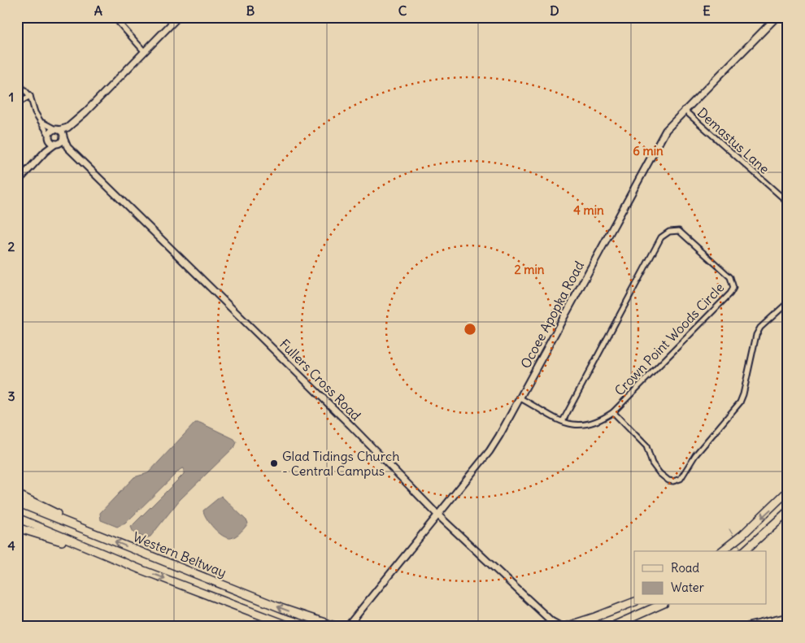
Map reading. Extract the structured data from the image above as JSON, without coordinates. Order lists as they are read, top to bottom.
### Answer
{
  "streets": {
    "highway": ["Western Beltway"],
    "street": [
      "Demastus Lane",
      "Ocoee Apopka Road",
      "Crown Point Woods Circle",
      "Fullers Cross Road"
    ]
  },
  "crossings": [
    ["Demastus Lane", "Ocoee Apopka Road"],
    ["Ocoee Apopka Road", "Crown Point Woods Circle"],
    ["Ocoee Apopka Road", "Fullers Cross Road"]
  ],
  "places": ["Glad Tidings Church - Central Campus"],
  "legend": ["Road", "Water"],
  "grid": {
    "columns": [
      "A",
      "B",
      "C",
      "D",
      "E"
    ],
    "rows": [
      "1",
      "2",
      "3",
      "4"
    ]
  },
  "rings": ["6 min", "4 min", "2 min"]
}
